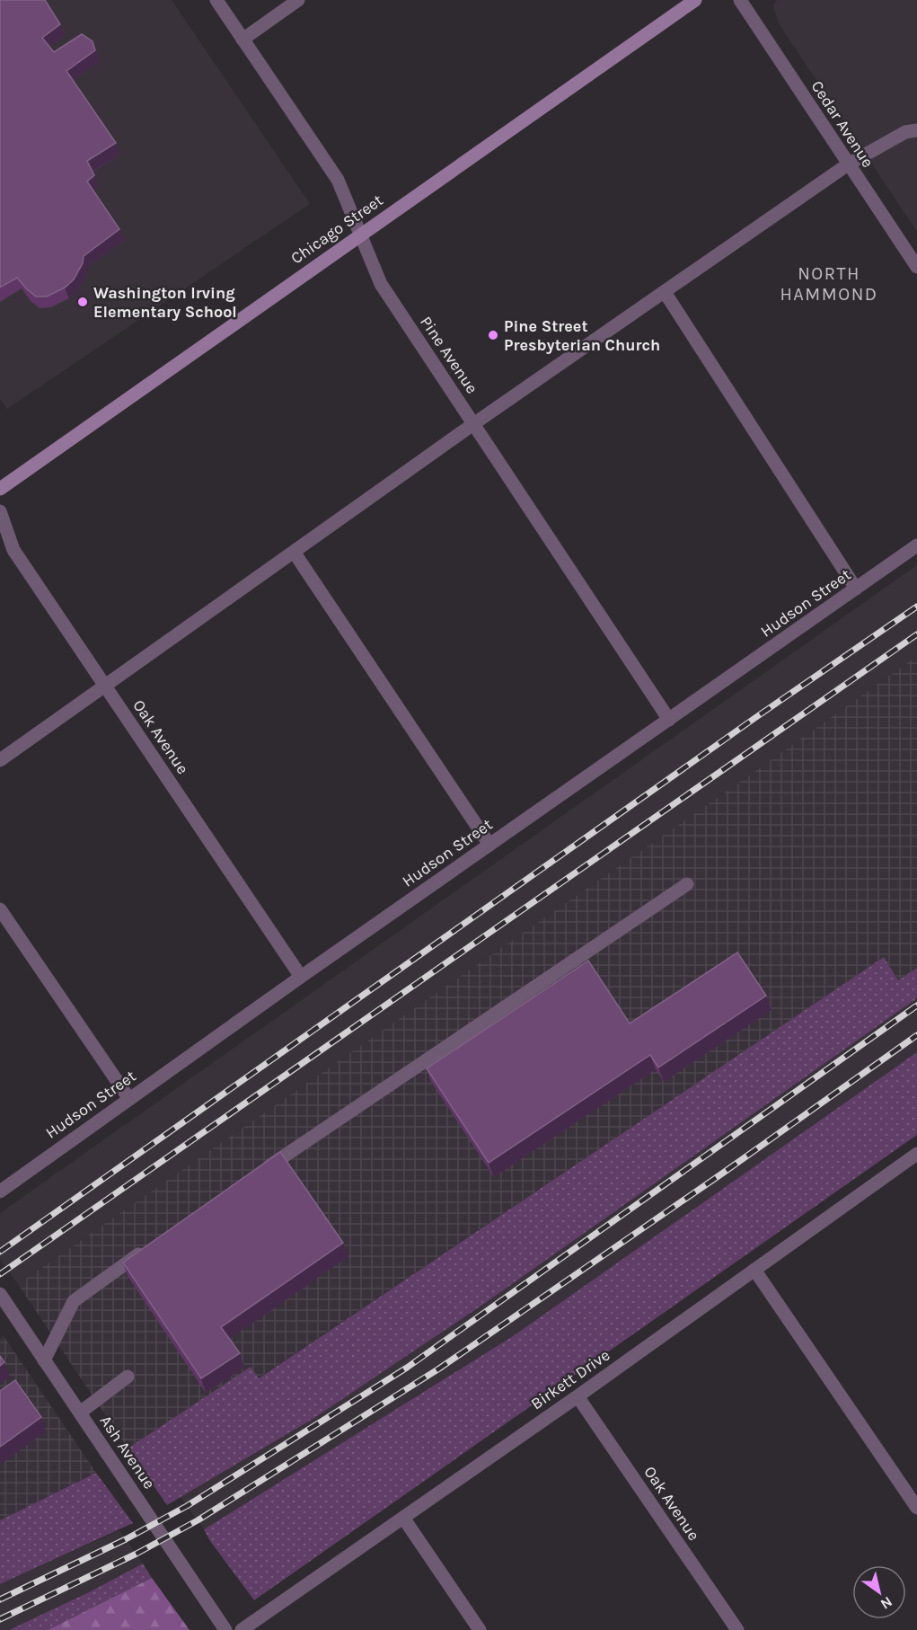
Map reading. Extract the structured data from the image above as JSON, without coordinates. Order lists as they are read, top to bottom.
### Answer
{
  "streets": {
    "main road": ["Chicago Street"],
    "street": [
      "Cedar Avenue",
      "Pine Avenue",
      "Hudson Street",
      "Oak Avenue",
      "Birkett Drive",
      "Ash Avenue"
    ]
  },
  "crossings": [
    ["Chicago Street", "Pine Avenue"],
    ["Pine Avenue", "Hudson Street"],
    ["Hudson Street", "Oak Avenue"],
    ["Oak Avenue", "Birkett Drive"]
  ],
  "districts": ["NORTH HAMMOND"],
  "places": ["Washington Irving Elementary School", "Pine Street Presbyterian Church"],
  "north": "bottom right"
}
